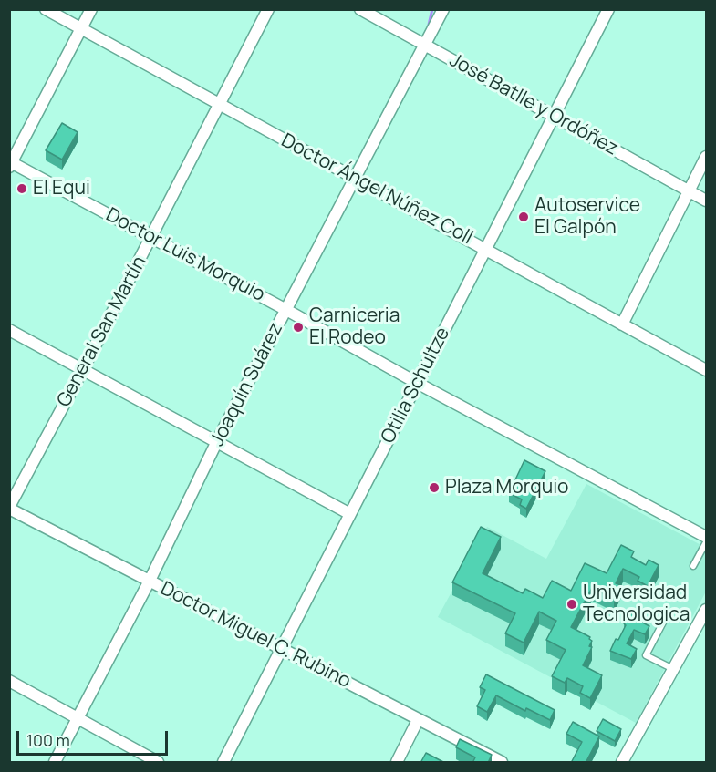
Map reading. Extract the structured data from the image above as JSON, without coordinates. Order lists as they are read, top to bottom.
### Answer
{
  "streets": {
    "street": [
      "José Batlle y Ordóñez",
      "Doctor Ángel Núñez Coll",
      "Doctor Luis Morquio",
      "General San Martín",
      "Joaquín Suárez",
      "Otilia Schultze",
      "Doctor Miguel C. Rubino"
    ]
  },
  "crossings": [
    ["José Batlle y Ordóñez", "Joaquín Suárez"],
    ["José Batlle y Ordóñez", "Otilia Schultze"],
    ["Doctor Ángel Núñez Coll", "General San Martín"],
    ["Doctor Ángel Núñez Coll", "Joaquín Suárez"],
    ["Doctor Ángel Núñez Coll", "Otilia Schultze"],
    ["Doctor Luis Morquio", "General San Martín"],
    ["Doctor Luis Morquio", "Joaquín Suárez"],
    ["Doctor Luis Morquio", "Otilia Schultze"],
    ["General San Martín", "Doctor Miguel C. Rubino"],
    ["Joaquín Suárez", "Doctor Miguel C. Rubino"],
    ["Otilia Schultze", "Doctor Miguel C. Rubino"]
  ],
  "places": [
    "El Equi",
    "Autoservice El Galpón",
    "Carniceria El Rodeo",
    "Plaza Morquio",
    "Universidad Tecnologica"
  ],
  "scale_bar": "100 m"
}
